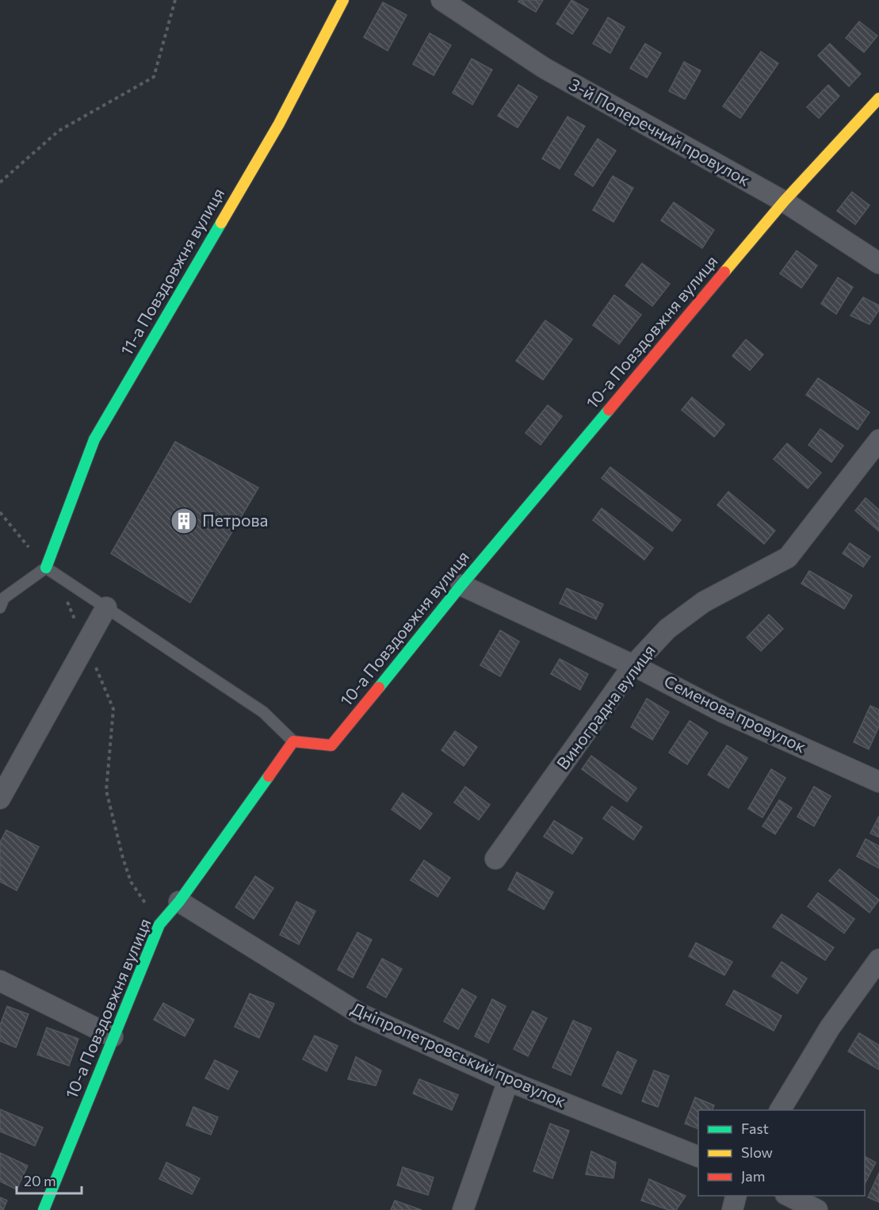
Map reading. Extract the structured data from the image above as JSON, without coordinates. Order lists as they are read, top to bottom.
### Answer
{
  "streets": {
    "street": [
      "3-й Поперечний провулок",
      "11-а Повздовжня вулиця",
      "10-а Повздовжня вулиця",
      "Виноградна вулиця",
      "Семенова провулок",
      "Дніпропетровський провулок"
    ]
  },
  "crossings": [
    ["3-й Поперечний провулок", "10-а Повздовжня вулиця"],
    ["10-а Повздовжня вулиця", "Семенова провулок"],
    ["10-а Повздовжня вулиця", "Дніпропетровський провулок"],
    ["Виноградна вулиця", "Семенова провулок"]
  ],
  "places": {
    "building": ["Петрова"]
  },
  "legend": ["Fast", "Slow", "Jam"],
  "scale_bar": "20 m"
}
